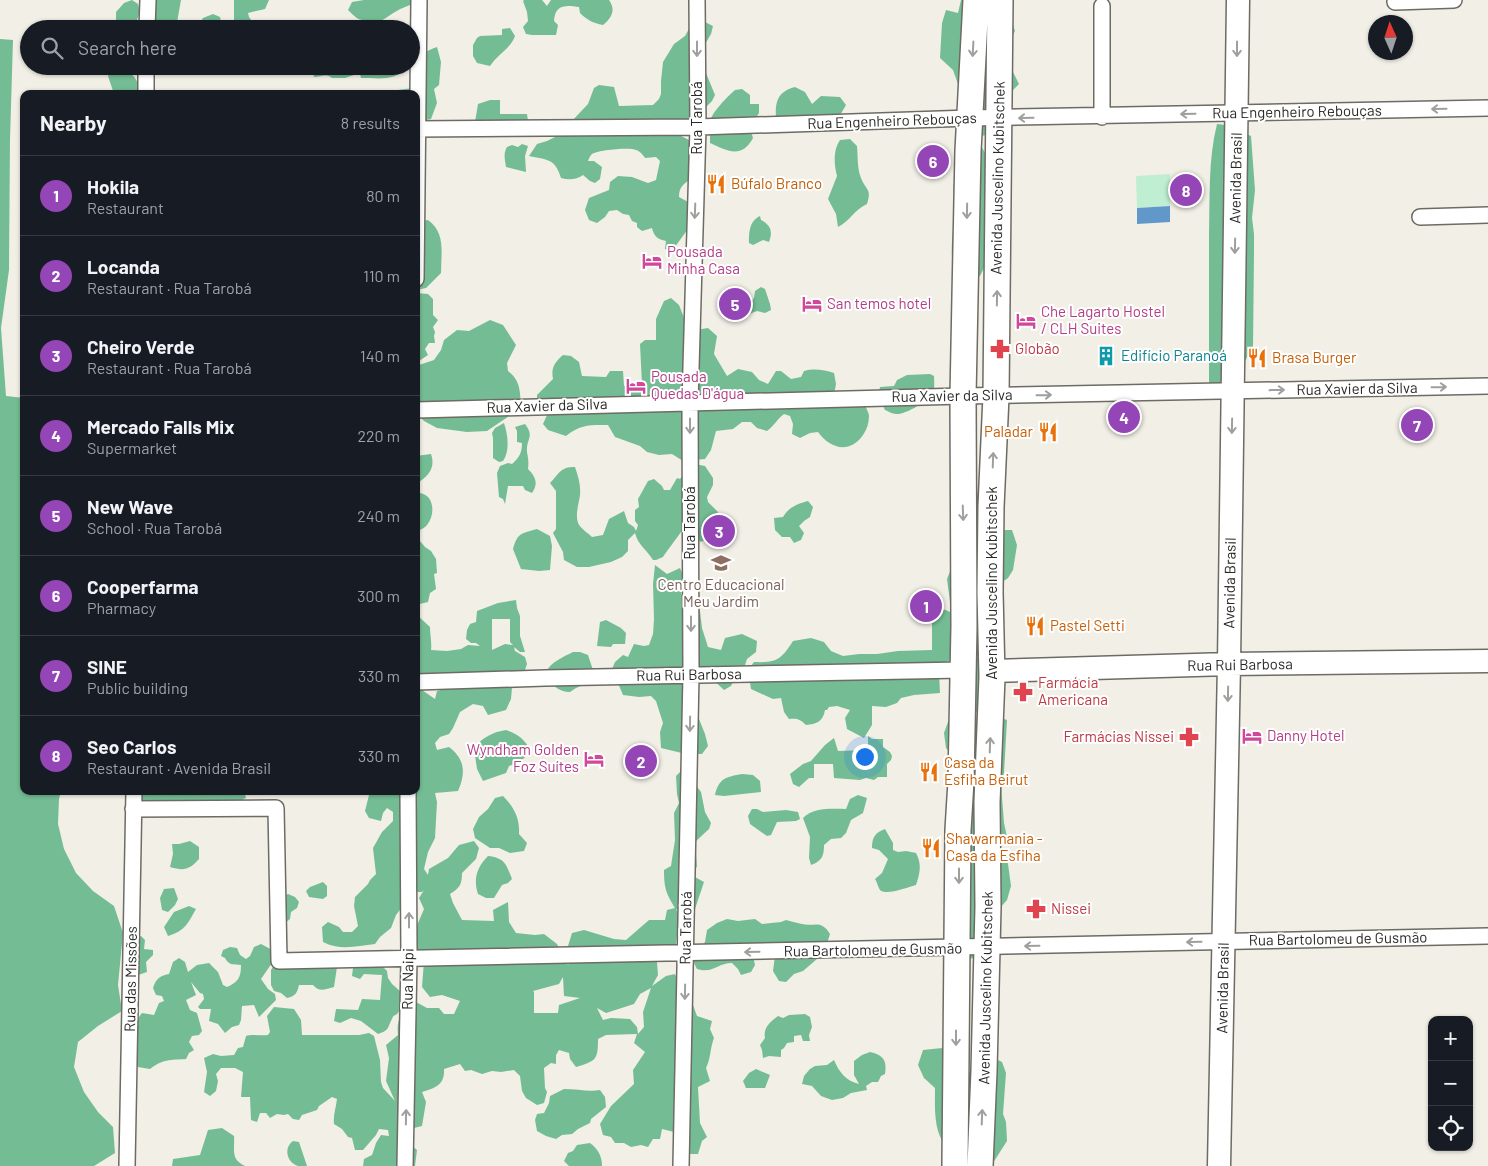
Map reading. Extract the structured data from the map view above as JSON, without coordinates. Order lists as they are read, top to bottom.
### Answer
{
  "streets": {
    "main road": ["Avenida Juscelino Kubitschek"],
    "street": [
      "Rua Engenheiro Rebouças",
      "Rua Tarobá",
      "Avenida Brasil",
      "Rua Xavier da Silva",
      "Rua Rui Barbosa",
      "Rua Bartolomeu de Gusmão",
      "Rua das Missões",
      "Rua Naipi"
    ]
  },
  "crossings": [
    ["Rua Engenheiro Rebouças", "Rua Tarobá"],
    ["Rua Engenheiro Rebouças", "Avenida Juscelino Kubitschek"],
    ["Rua Engenheiro Rebouças", "Avenida Brasil"],
    ["Rua Tarobá", "Rua Xavier da Silva"],
    ["Rua Tarobá", "Rua Rui Barbosa"],
    ["Rua Tarobá", "Rua Bartolomeu de Gusmão"],
    ["Avenida Juscelino Kubitschek", "Rua Xavier da Silva"],
    ["Avenida Juscelino Kubitschek", "Rua Rui Barbosa"],
    ["Avenida Juscelino Kubitschek", "Rua Bartolomeu de Gusmão"],
    ["Avenida Brasil", "Rua Xavier da Silva"],
    ["Avenida Brasil", "Rua Rui Barbosa"],
    ["Avenida Brasil", "Rua Bartolomeu de Gusmão"],
    ["Rua Bartolomeu de Gusmão", "Rua das Missões"],
    ["Rua Bartolomeu de Gusmão", "Rua Naipi"]
  ],
  "one_way": [
    "Rua Engenheiro Rebouças",
    "Rua Tarobá",
    "Avenida Brasil",
    "Rua Xavier da Silva",
    "Rua Naipi"
  ],
  "places": {
    "restaurant": [
      "Búfalo Branco",
      "Brasa Burger",
      "Paladar",
      "Pastel Setti",
      "Casa da Esfiha Beirut",
      "Shawarmania - Casa da Esfiha"
    ],
    "hotel": [
      "Pousada Minha Casa",
      "San temos hotel",
      "Che Lagarto Hostel / CLH Suites",
      "Pousada Quedas D'água",
      "Danny Hotel",
      "Wyndham Golden Foz Suítes"
    ],
    "pharmacy": [
      "Globão",
      "Farmácia Americana",
      "Farmácias Nissei",
      "Nissei"
    ],
    "building": ["Edifício Paranoá"],
    "school or university": ["Centro Educacional Meu Jardim"]
  },
  "north": "top",
  "page": {
    "search": "Search here",
    "heading": ["Nearby", "8 results"],
    "pins": [
      "6",
      "8",
      "5",
      "4",
      "7",
      "3",
      "1",
      "2"
    ],
    "list": [
      {
        "mark": "1",
        "name": "Hokila",
        "note": "Restaurant",
        "value": "80 m"
      },
      {
        "mark": "2",
        "name": "Locanda",
        "note": "Restaurant · Rua Tarobá",
        "value": "110 m"
      },
      {
        "mark": "3",
        "name": "Cheiro Verde",
        "note": "Restaurant · Rua Tarobá",
        "value": "140 m"
      },
      {
        "mark": "4",
        "name": "Mercado Falls Mix",
        "note": "Supermarket",
        "value": "220 m"
      },
      {
        "mark": "5",
        "name": "New Wave",
        "note": "School · Rua Tarobá",
        "value": "240 m"
      },
      {
        "mark": "6",
        "name": "Cooperfarma",
        "note": "Pharmacy",
        "value": "300 m"
      },
      {
        "mark": "7",
        "name": "SINE",
        "note": "Public building",
        "value": "330 m"
      },
      {
        "mark": "8",
        "name": "Seo Carlos",
        "note": "Restaurant · Avenida Brasil",
        "value": "330 m"
      }
    ],
    "map_buttons": ["+", "−"]
  }
}
